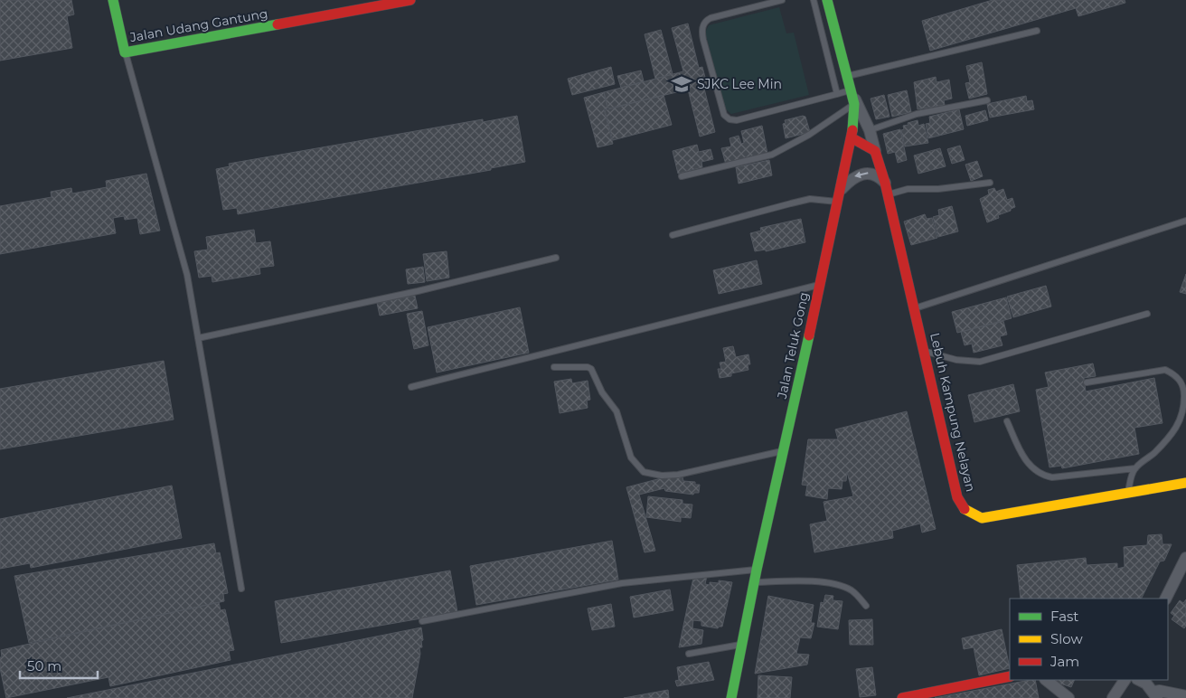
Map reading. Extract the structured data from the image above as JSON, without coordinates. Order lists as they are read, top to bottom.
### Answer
{
  "streets": {
    "street": ["Jalan Udang Gantung", "Jalan Teluk Gong", "Lebuh Kampung Nelayan"]
  },
  "places": {
    "school or university": ["SJKC Lee Min"]
  },
  "legend": ["Fast", "Slow", "Jam"],
  "scale_bar": "50 m"
}
